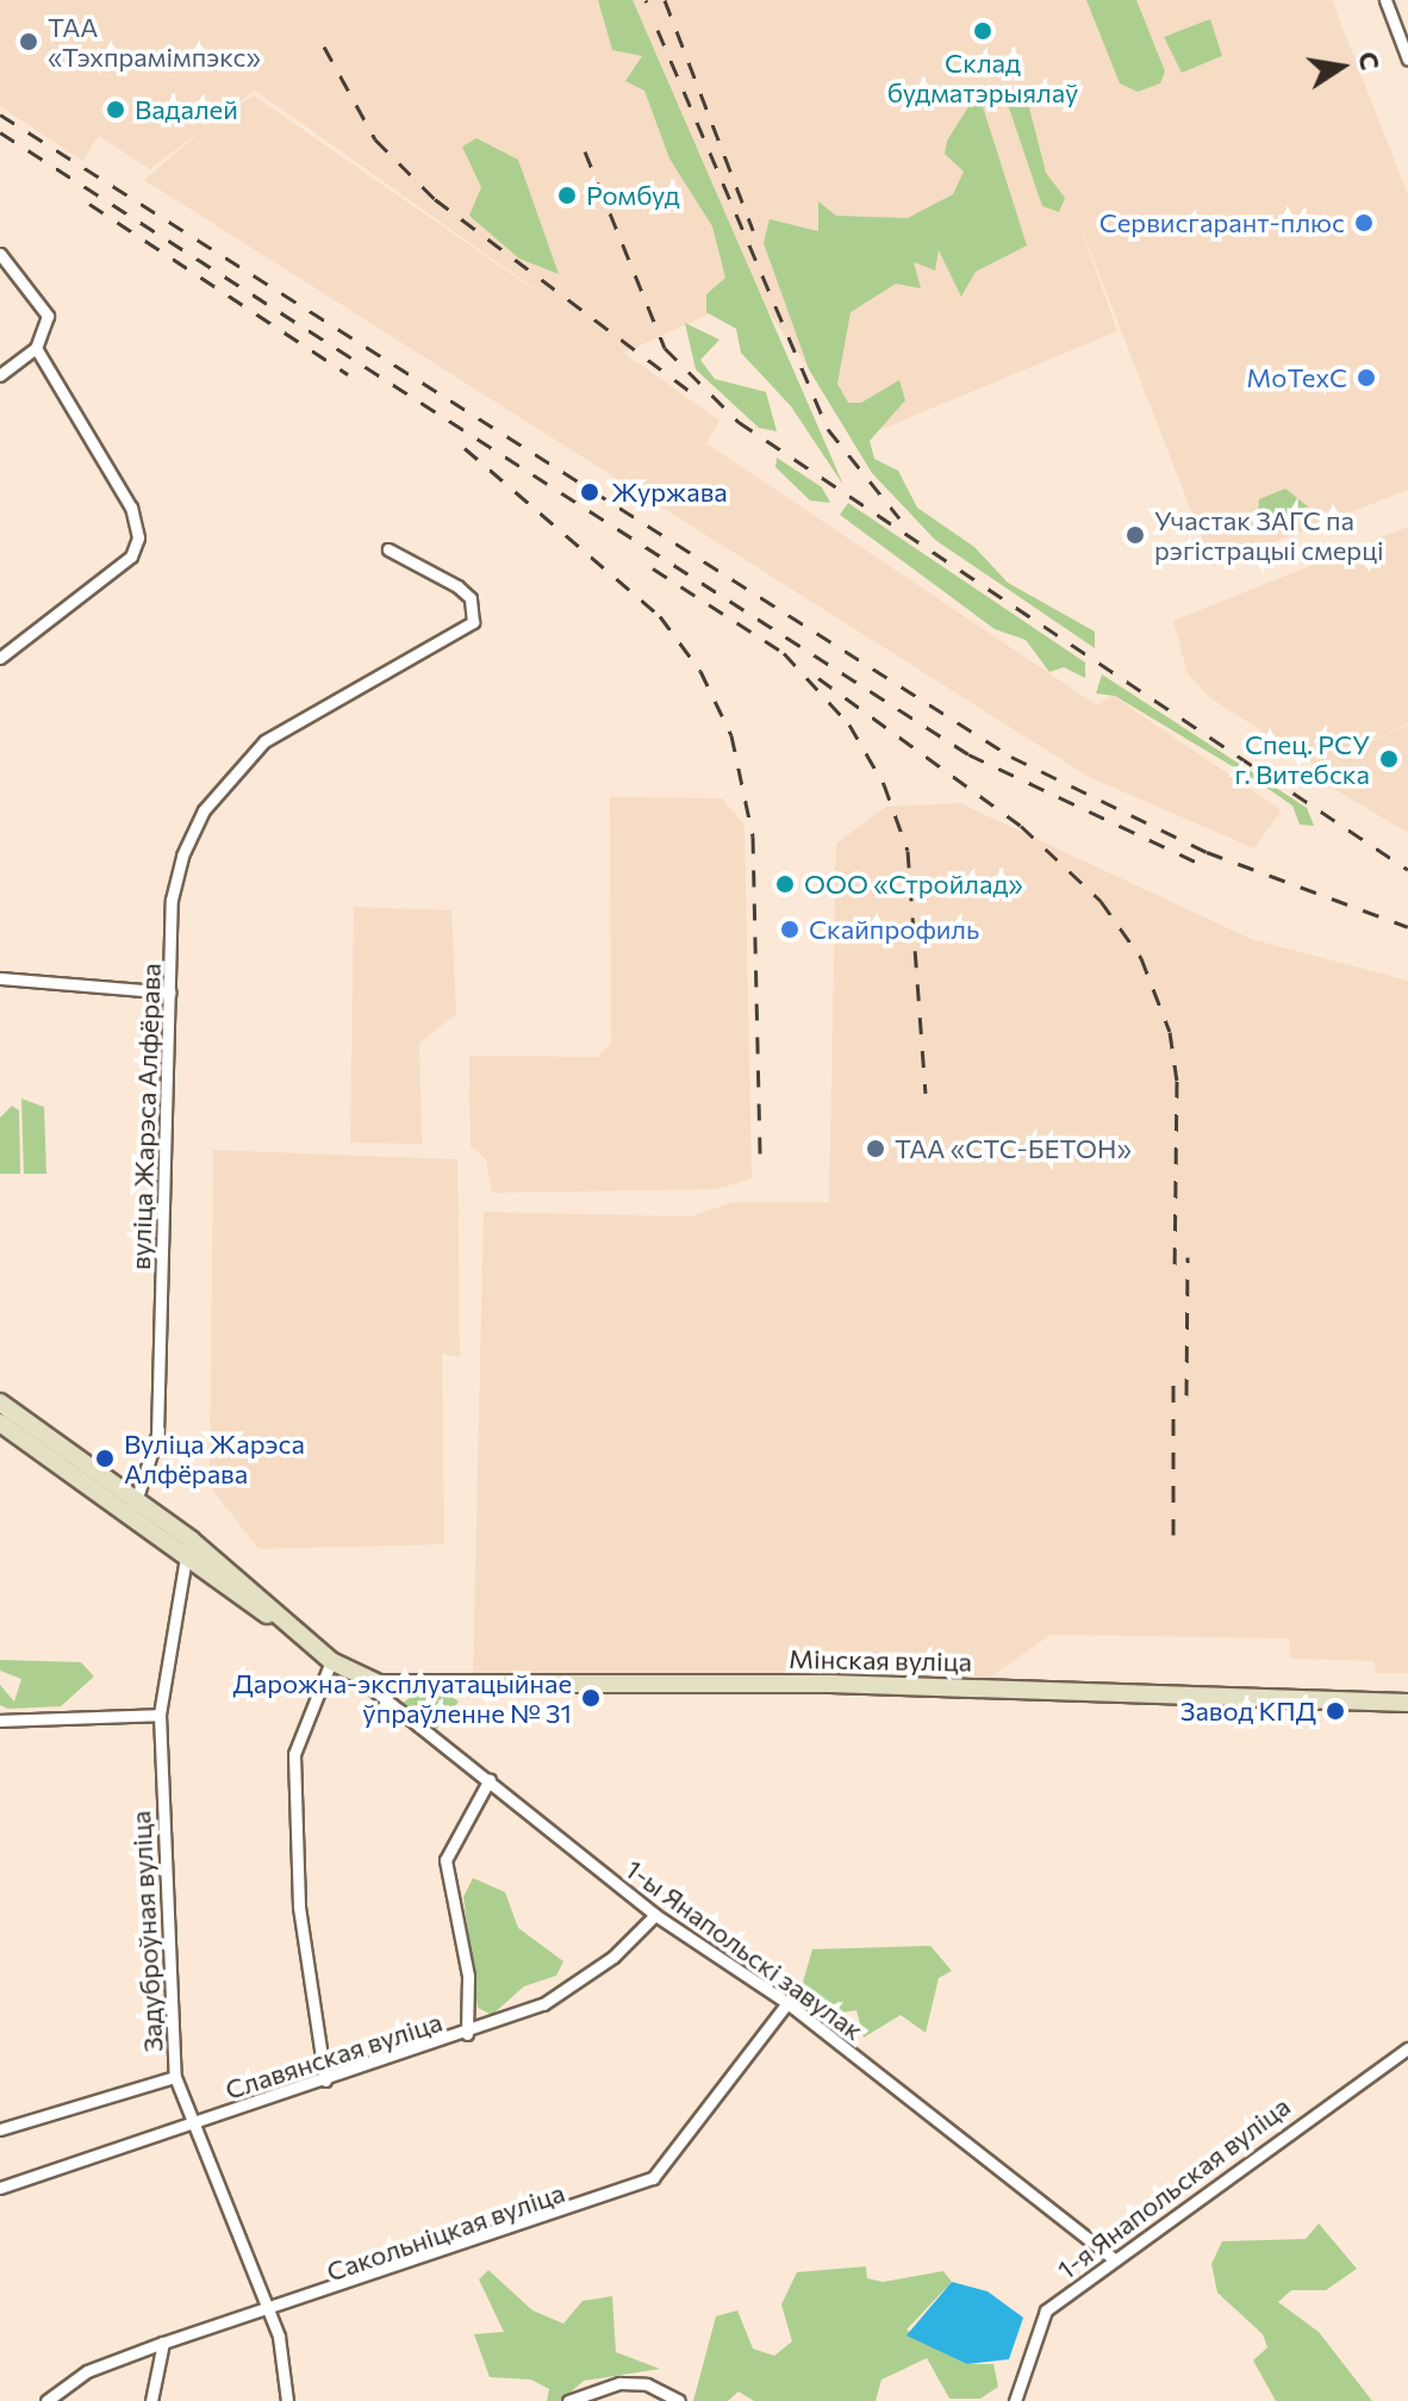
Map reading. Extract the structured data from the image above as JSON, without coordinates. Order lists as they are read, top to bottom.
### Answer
{
  "streets": {
    "main road": ["Мінская вуліца"],
    "street": [
      "вуліца Жарэса Алфёрава",
      "Задуброўная вуліца",
      "1-ы Янапольскі завулак",
      "Славянская вуліца",
      "1-я Янапольская вуліца",
      "Сакольніцкая вуліца"
    ]
  },
  "crossings": [
    ["вуліца Жарэса Алфёрава", "Мінская вуліца"],
    ["Мінская вуліца", "Задуброўная вуліца"],
    ["Мінская вуліца", "1-ы Янапольскі завулак"],
    ["Задуброўная вуліца", "Славянская вуліца"],
    ["Задуброўная вуліца", "Сакольніцкая вуліца"],
    ["1-ы Янапольскі завулак", "Славянская вуліца"],
    ["1-ы Янапольскі завулак", "1-я Янапольская вуліца"],
    ["1-ы Янапольскі завулак", "Сакольніцкая вуліца"]
  ],
  "places": [
    "Склад будматэрыялаў",
    "ТАА «Тэхпрамімпэкс»",
    "Вадалей",
    "Ромбуд",
    "Сервисгарант-плюс",
    "MoTexC",
    "Журжава",
    "Участак ЗАГС па рэгістрацыі смерці",
    "Спец. РСУ г. Витебска",
    "ООО «Стройлад»",
    "Скайпрофиль",
    "ТАА «СТС-БЕТОН»",
    "Вуліца Жарэса Алфёрава",
    "Дарожна-эксплуатацыйнае ўпраўленне № 31",
    "Завод КПД"
  ],
  "north": "right"
}
